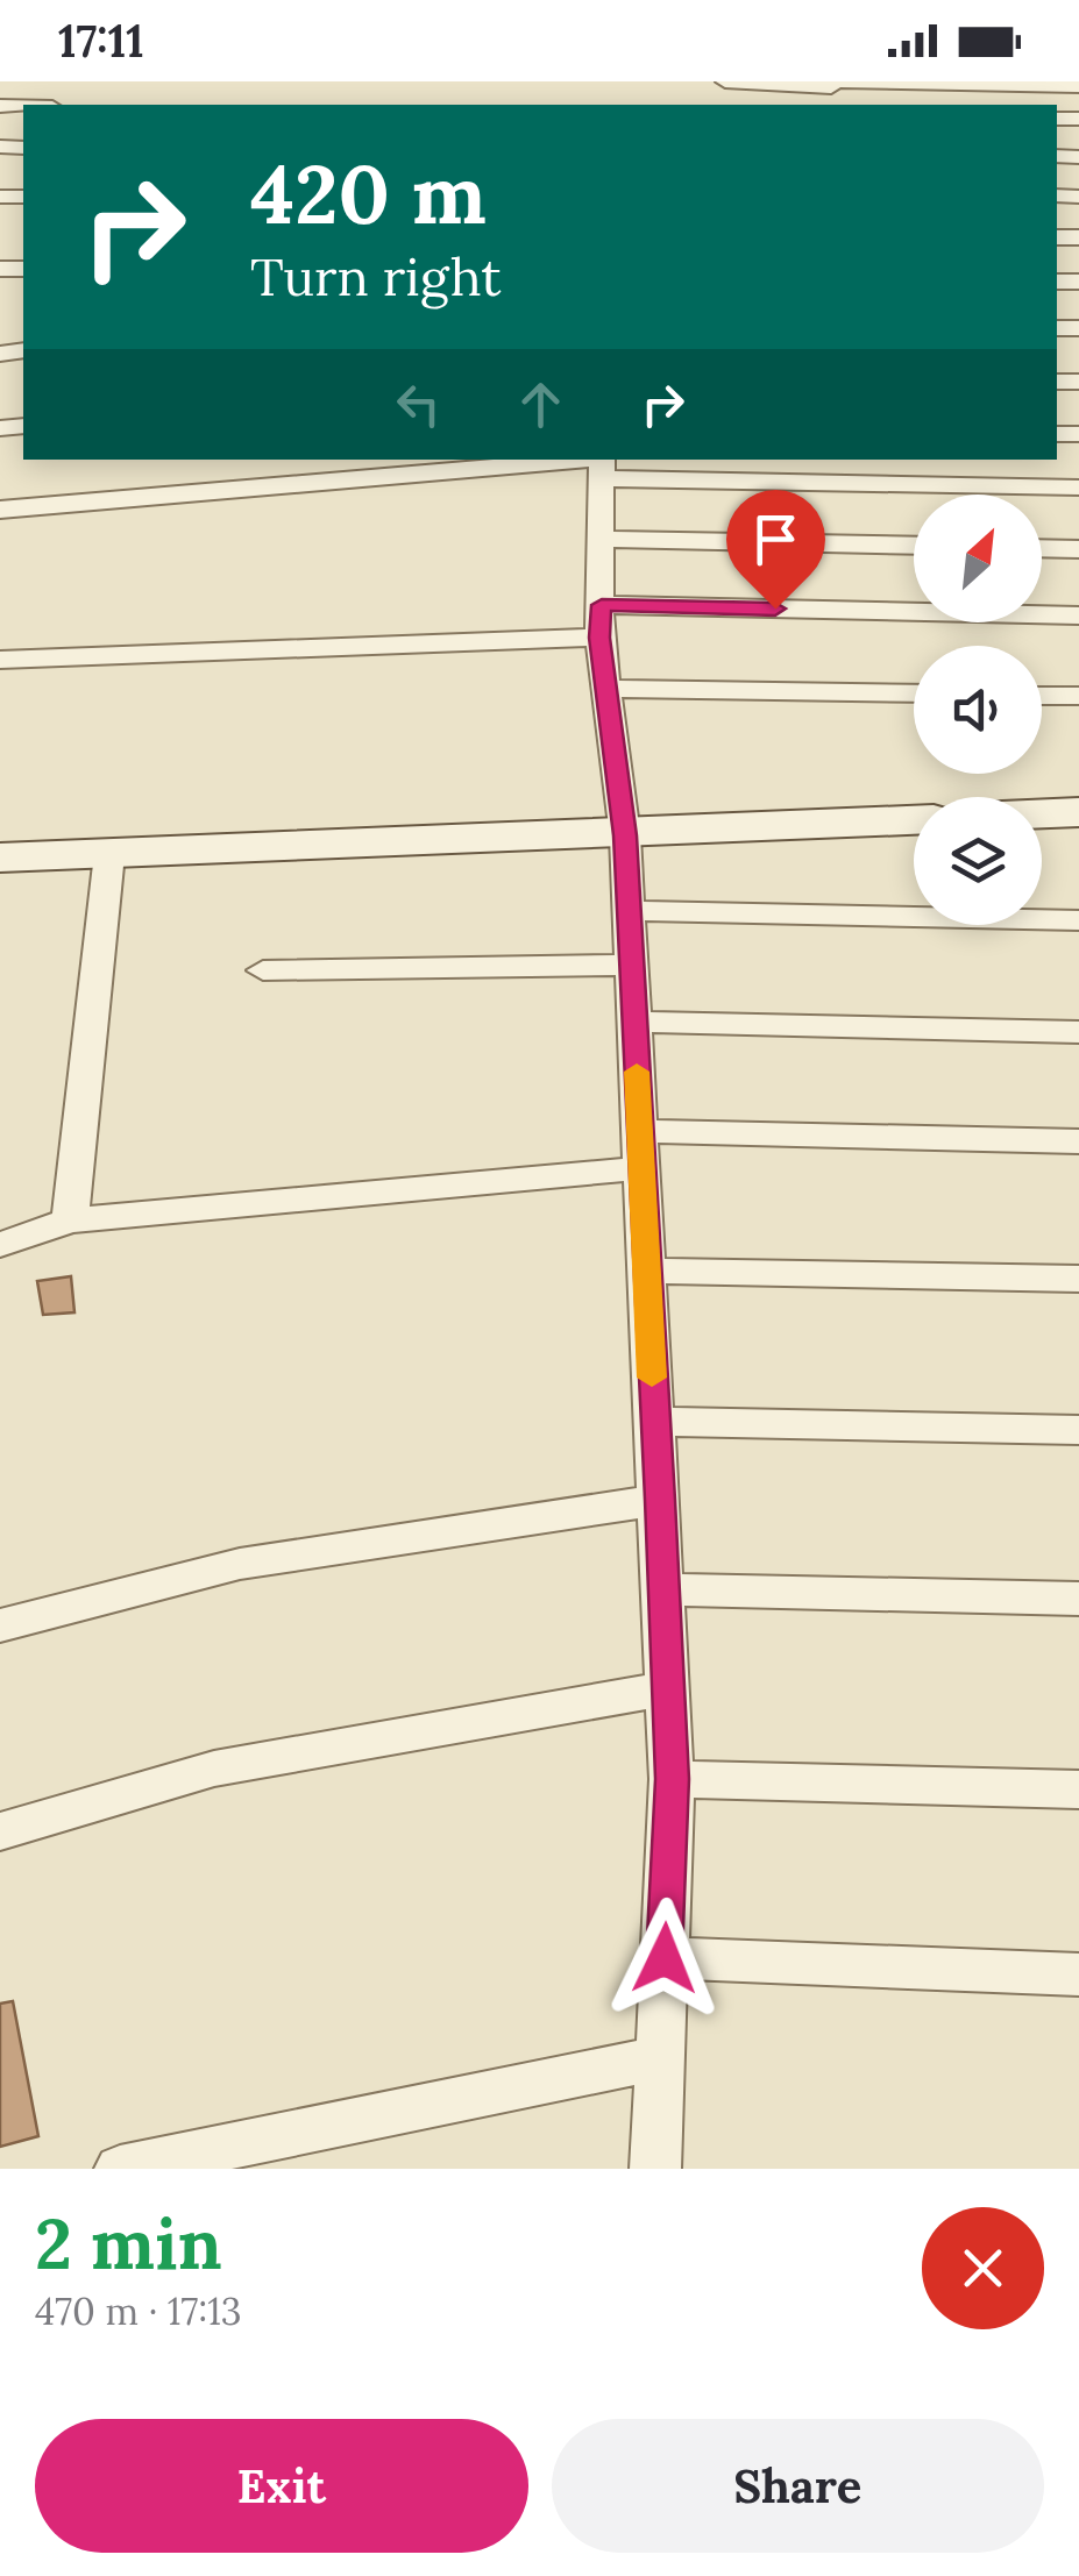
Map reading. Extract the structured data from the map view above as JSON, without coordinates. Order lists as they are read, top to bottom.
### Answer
{
  "north": "top right",
  "page": {
    "status": "17:11",
    "turn": ["420 m", "Turn right"],
    "heading": ["2 min", "470 m · 17:13"],
    "buttons": ["Exit", "Share"]
  }
}
